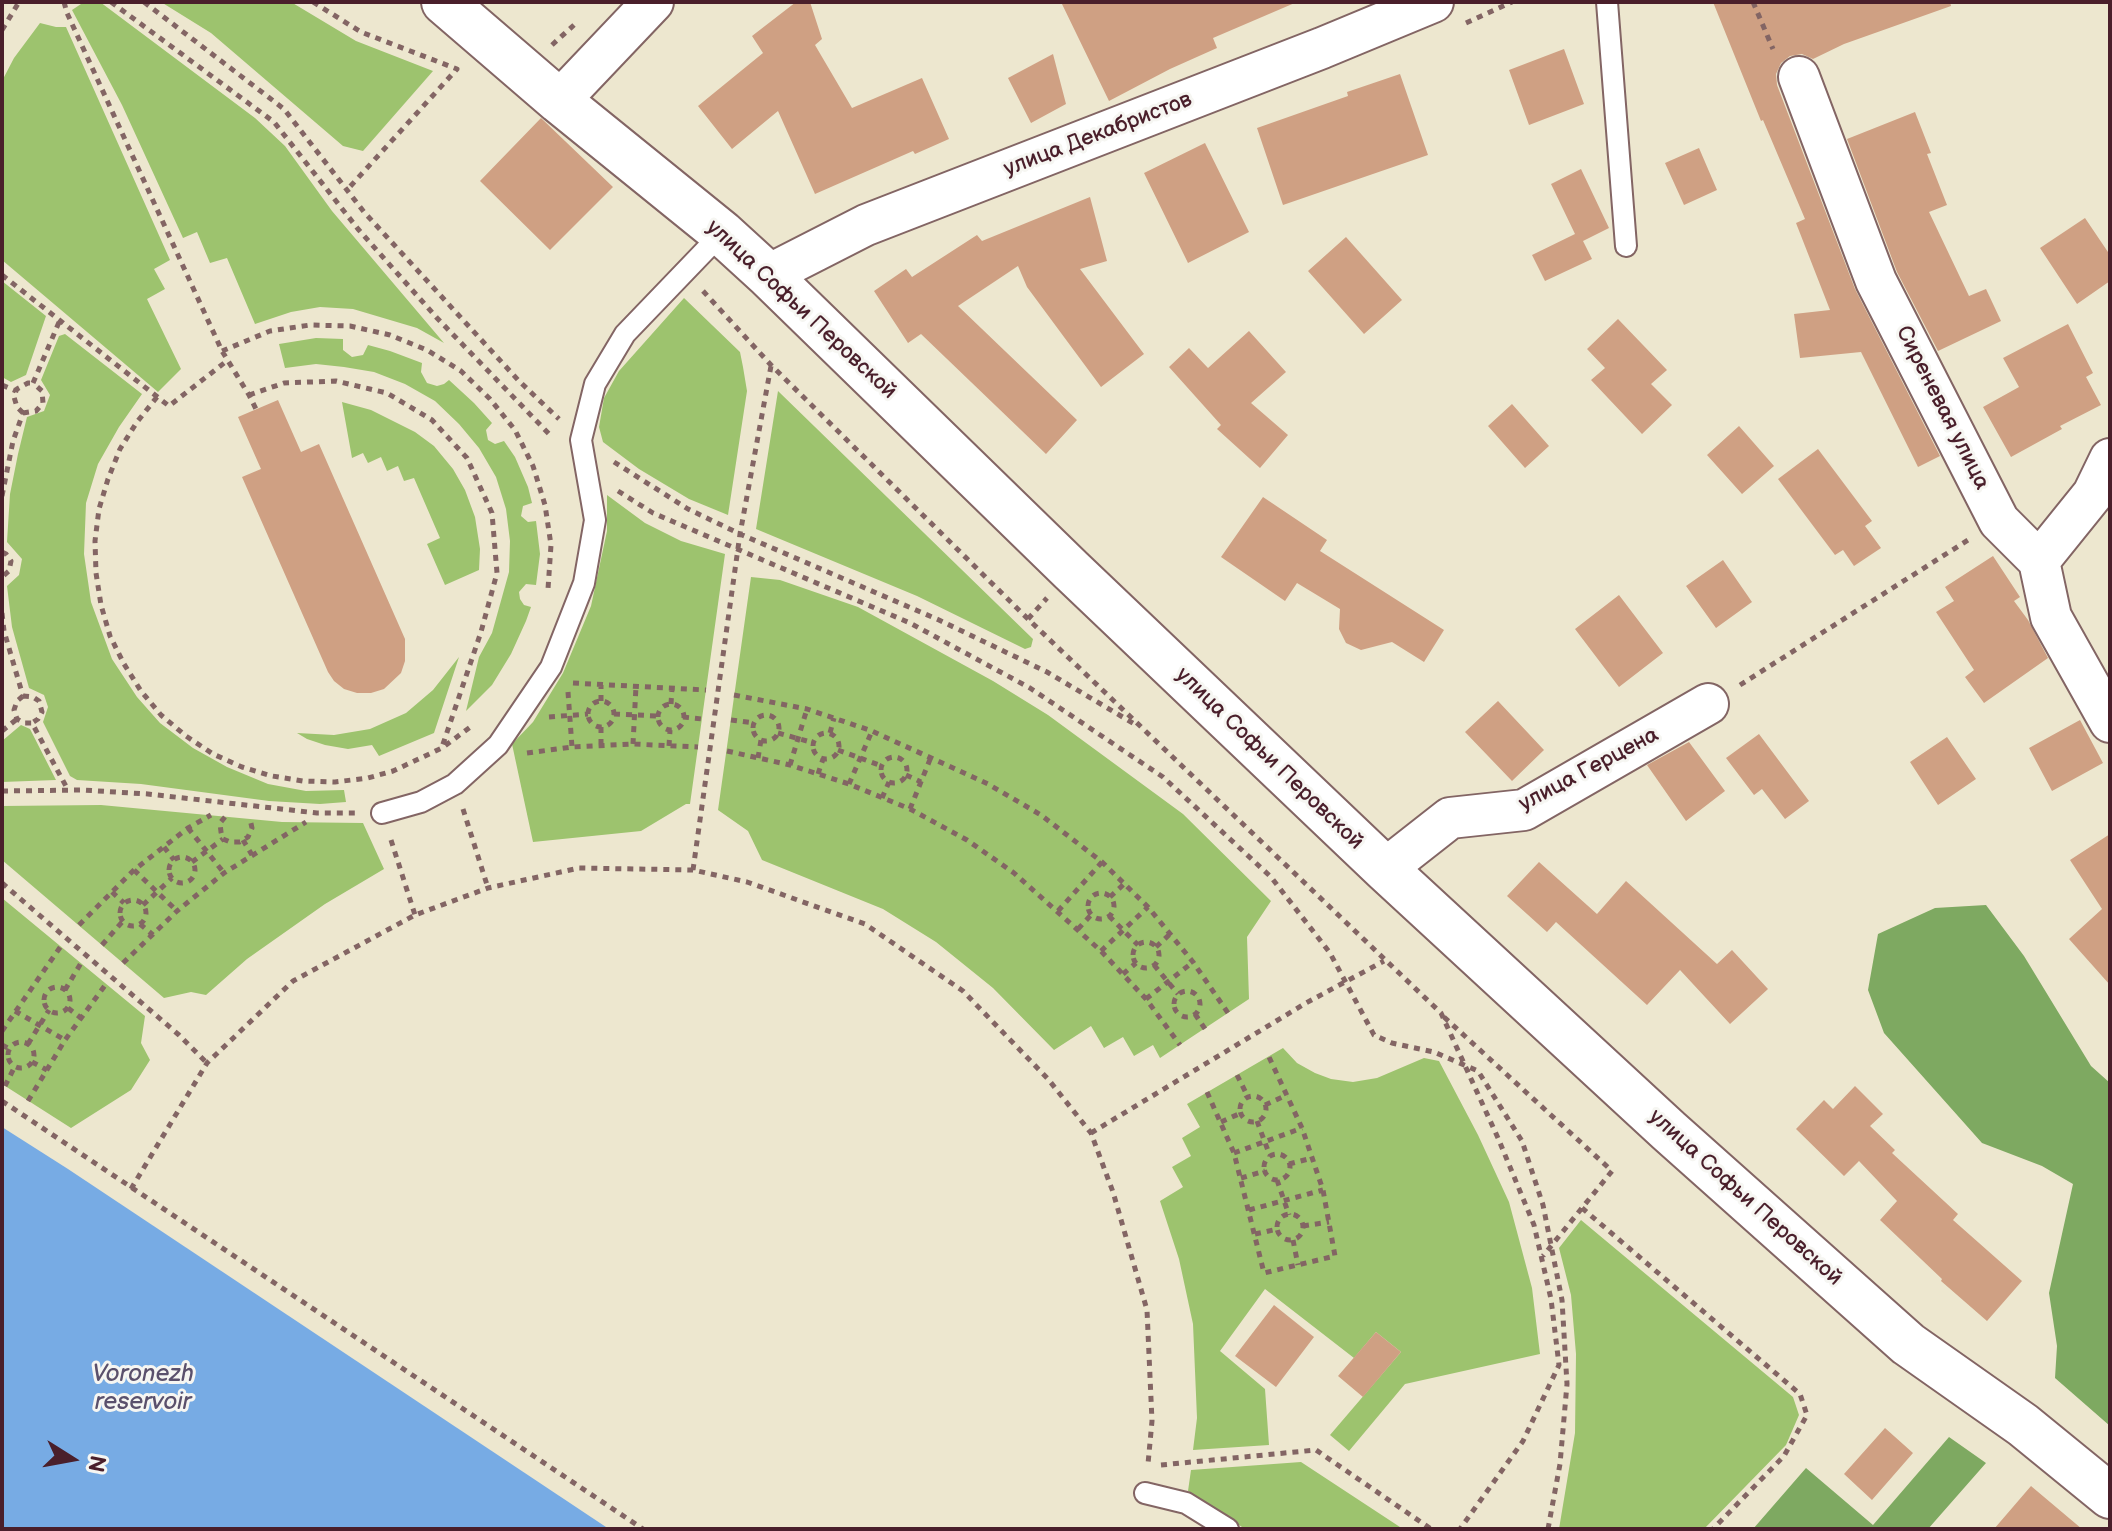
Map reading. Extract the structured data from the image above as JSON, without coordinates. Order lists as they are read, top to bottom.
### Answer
{
  "streets": {
    "main road": ["улица Софьи Перовской"],
    "street": ["улица Декабристов", "Сиреневая улица", "улица Герцена"]
  },
  "crossings": [
    ["улица Декабристов", "улица Софьи Перовской"],
    ["улица Софьи Перовской", "улица Герцена"]
  ],
  "water": ["Voronezh reservoir"],
  "north": "right"
}
